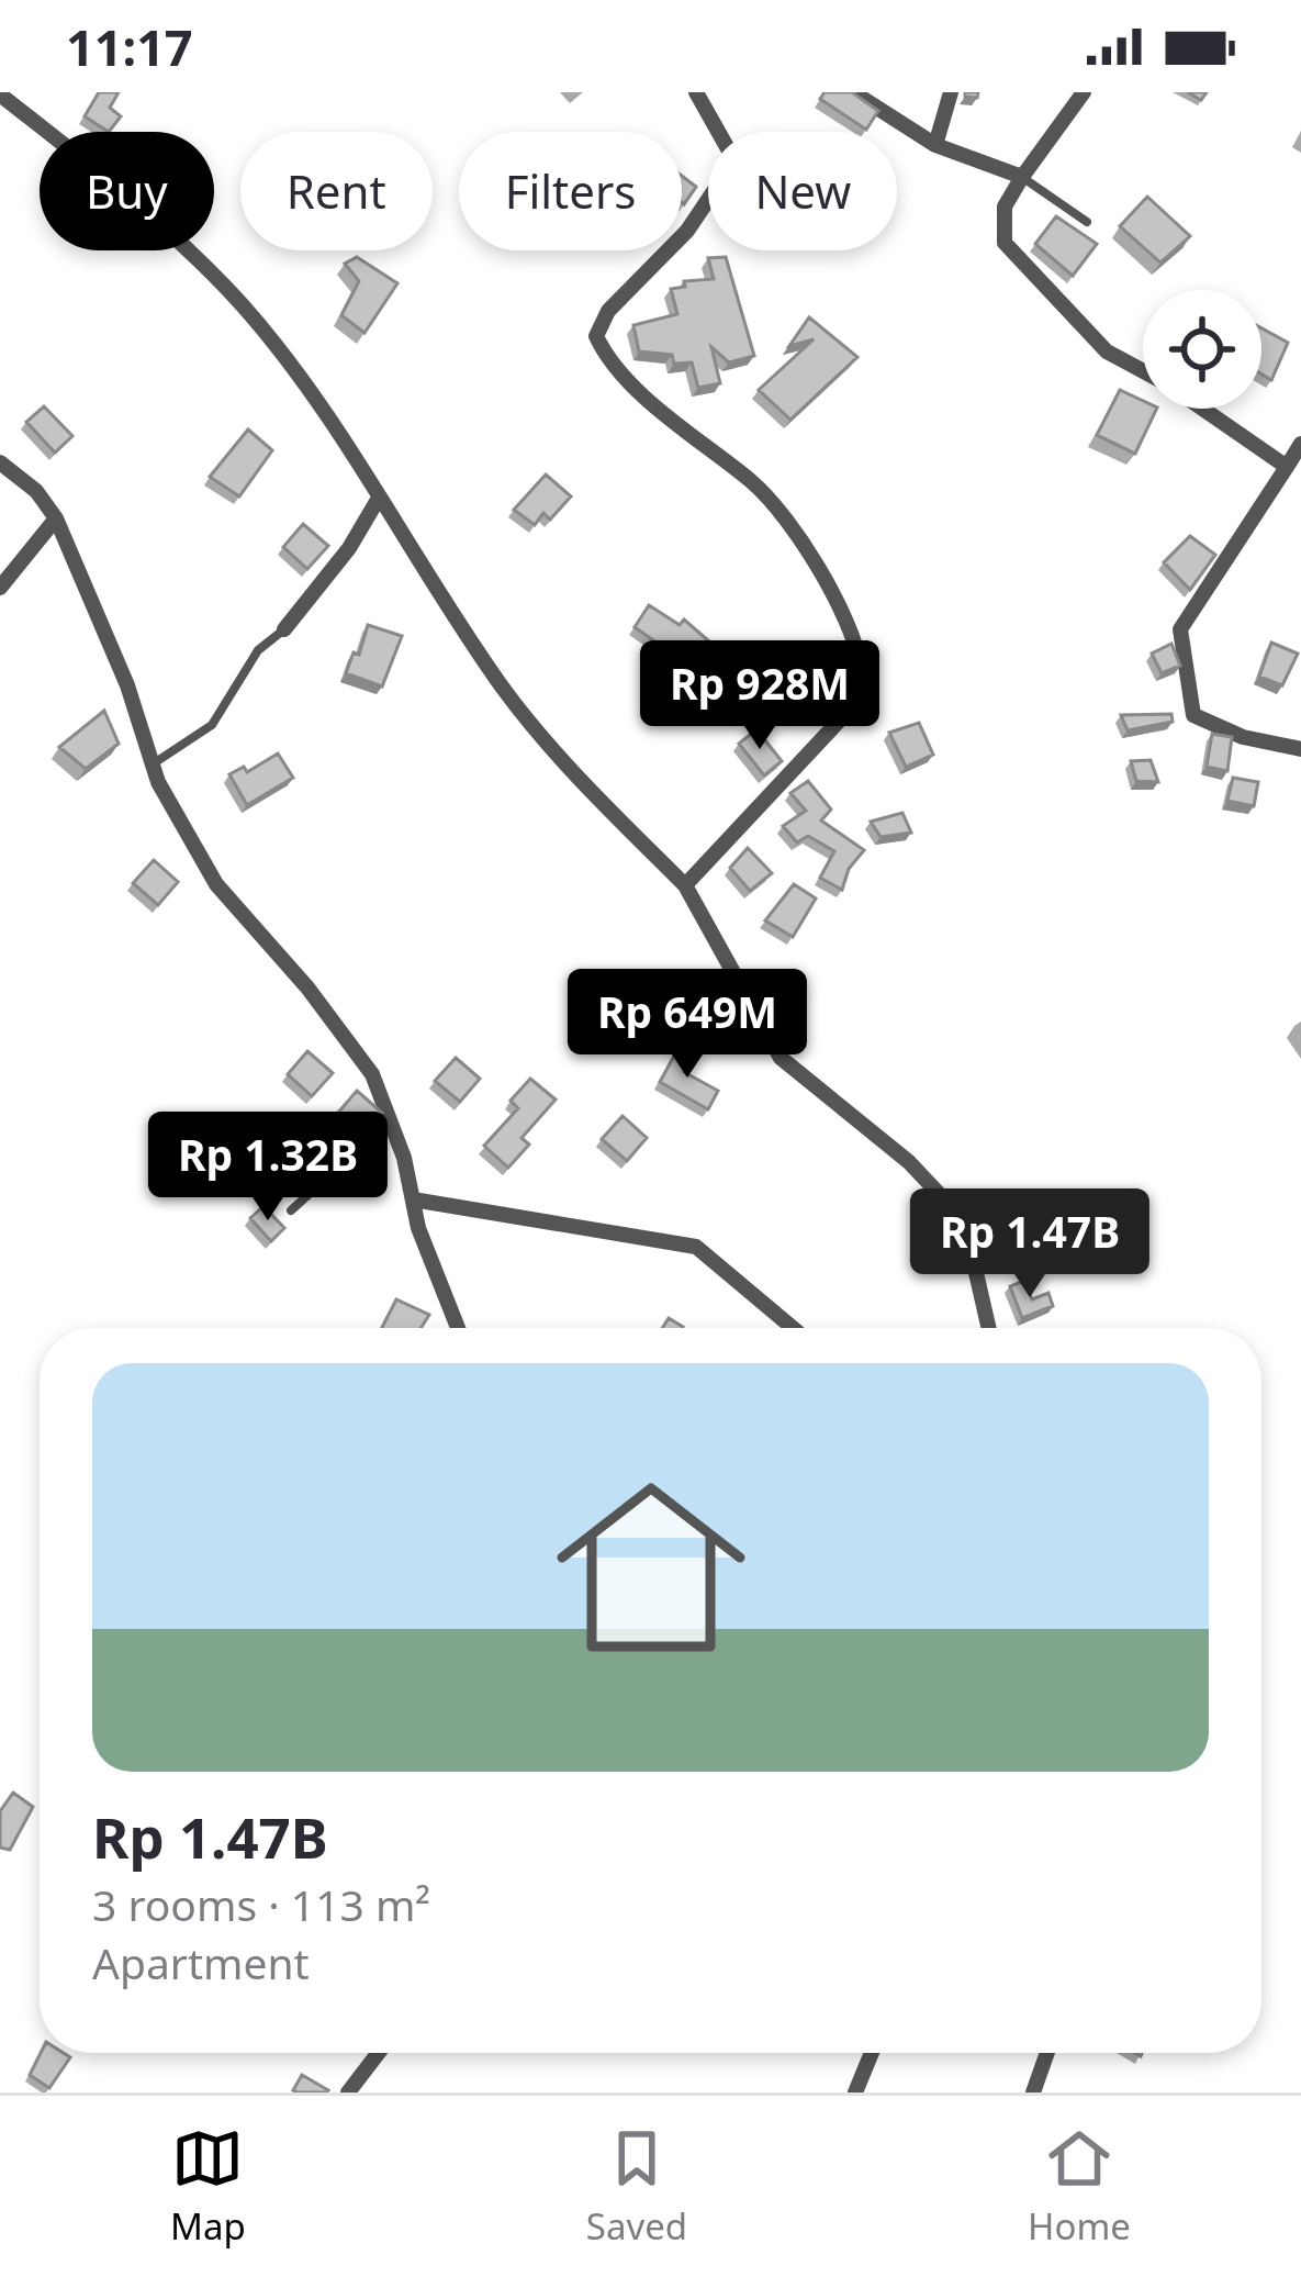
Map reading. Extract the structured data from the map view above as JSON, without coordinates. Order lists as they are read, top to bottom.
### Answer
{
  "page": {
    "status": "11:17",
    "chip": [
      "Buy",
      "Rent",
      "Filters",
      "New"
    ],
    "price": [
      "Rp 928M",
      "Rp 649M",
      "Rp 1.32B",
      "Rp 1.47B"
    ],
    "list": [
      {
        "name": "Rp 1.47B",
        "note": "3 rooms · 113 m² · Apartment"
      }
    ],
    "tabs": ["Map", "Saved", "Home"]
  }
}
